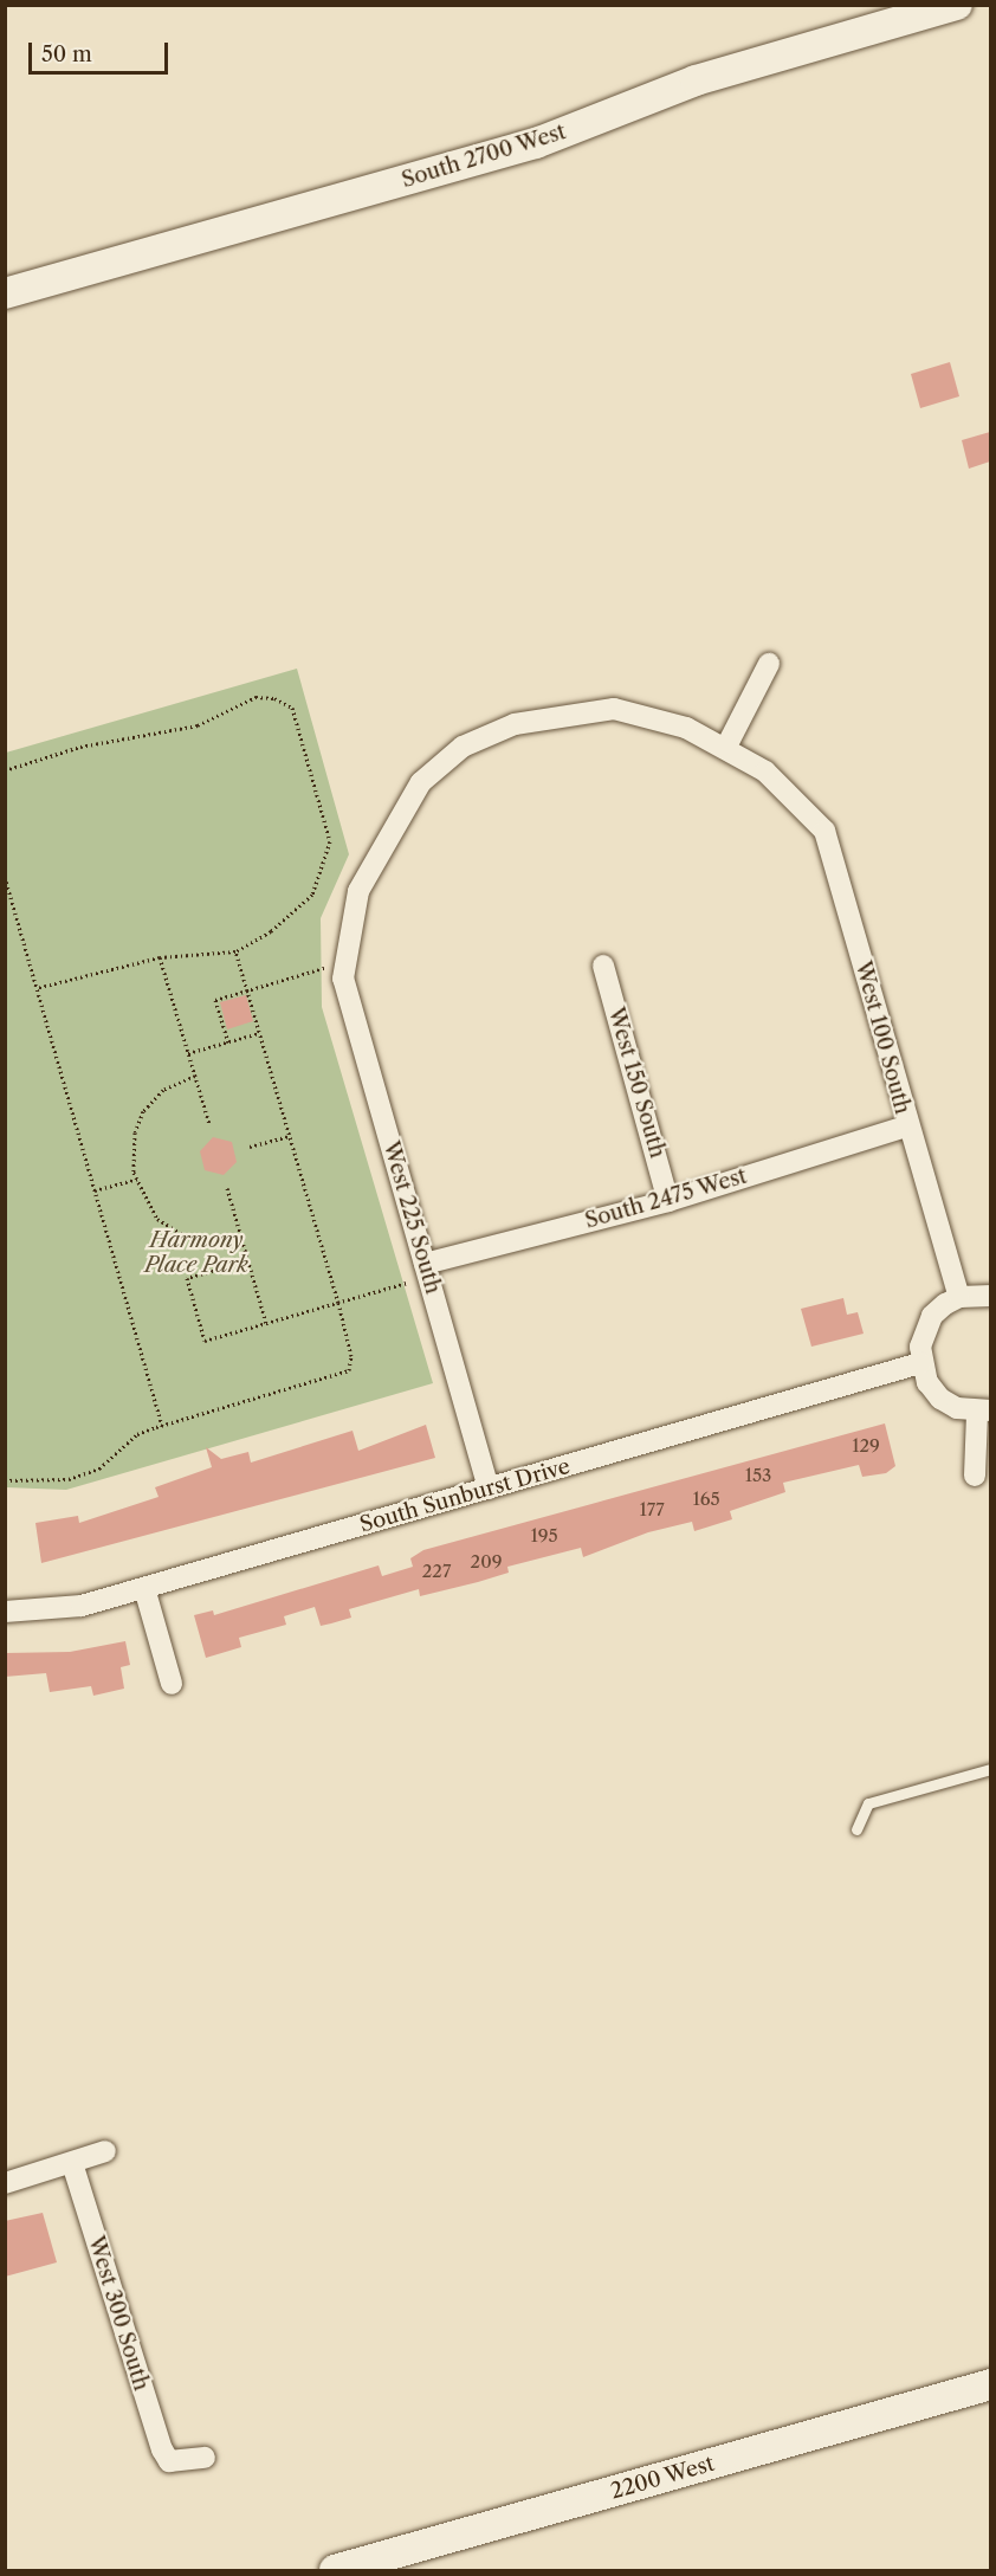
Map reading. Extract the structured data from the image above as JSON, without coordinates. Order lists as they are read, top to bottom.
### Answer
{
  "streets": {
    "main road": ["South 2700 West", "2200 West"],
    "street": [
      "West 100 South",
      "West 150 South",
      "South 2475 West",
      "West 225 South",
      "South Sunburst Drive",
      "West 300 South"
    ]
  },
  "crossings": [
    ["West 100 South", "South 2475 West"],
    ["West 100 South", "West 225 South"],
    ["West 150 South", "South 2475 West"],
    ["South 2475 West", "West 225 South"],
    ["West 225 South", "South Sunburst Drive"]
  ],
  "parks": ["Harmony Place Park"],
  "house_numbers": [
    "129",
    "153",
    "165",
    "177",
    "195",
    "209",
    "227"
  ],
  "scale_bar": "50 m"
}
